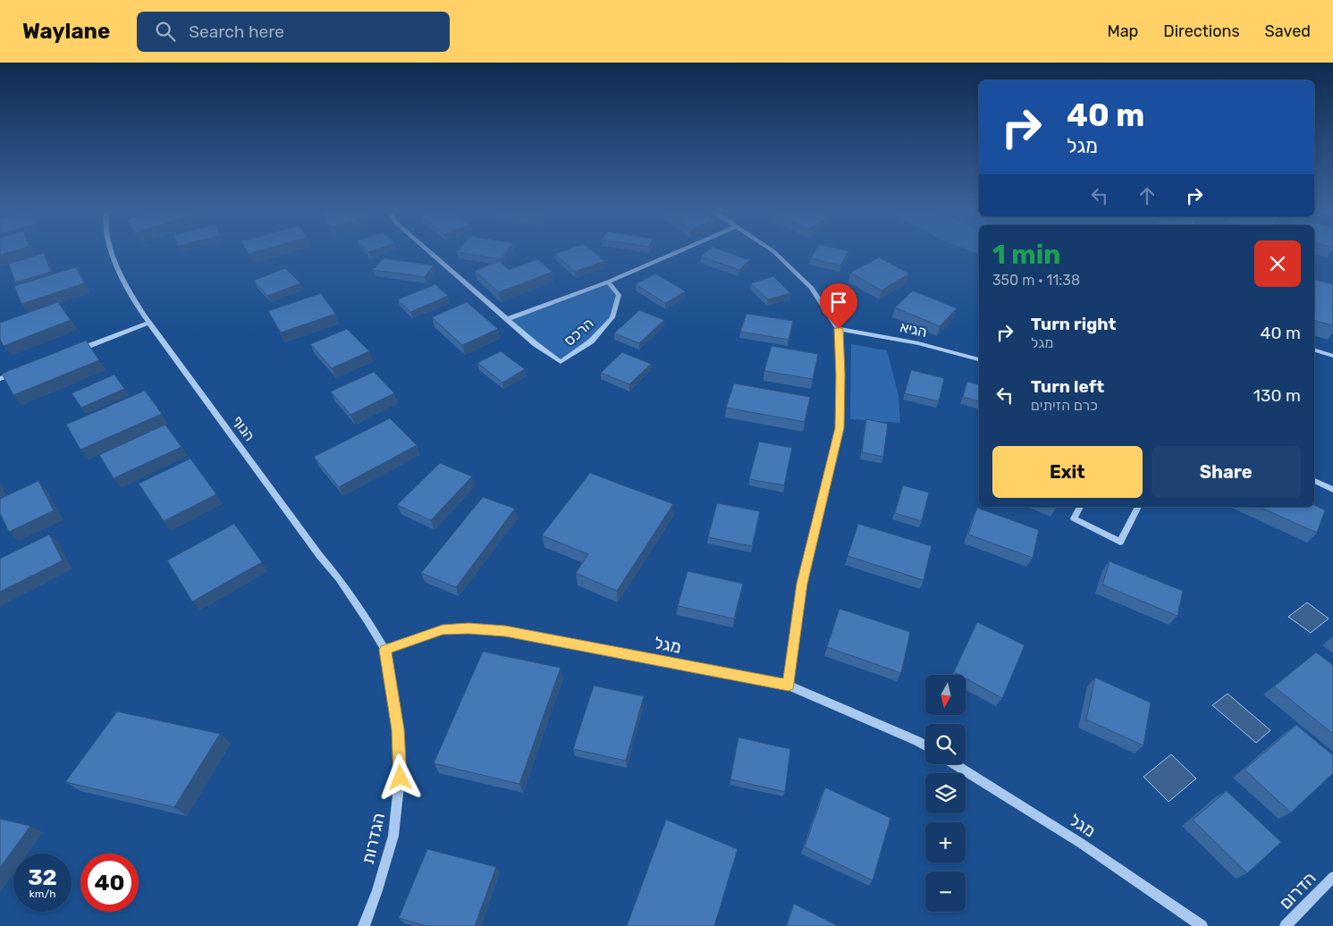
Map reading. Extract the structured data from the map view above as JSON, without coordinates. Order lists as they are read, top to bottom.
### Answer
{
  "streets": {
    "street": [
      "הגיא",
      "הרכס",
      "הנוף",
      "מגל",
      "הגדרות",
      "הדרום"
    ]
  },
  "crossings": [
    ["הנוף", "מגל"],
    ["הנוף", "הגדרות"],
    ["מגל", "הגדרות"]
  ],
  "north": "bottom",
  "page": {
    "header": "Waylane",
    "search": "Search here",
    "nav": ["Map", "Directions", "Saved"],
    "turn": ["40 m", "מגל"],
    "heading": ["1 min", "350 m · 11:38"],
    "list": [
      {
        "name": "Turn right",
        "note": "מגל",
        "value": "40 m"
      },
      {
        "name": "Turn left",
        "note": "כרם הזיתים",
        "value": "130 m"
      }
    ],
    "buttons": ["Exit", "Share"],
    "map_buttons": ["+", "−"],
    "speed": "32 km/h",
    "limit": "40"
  }
}
